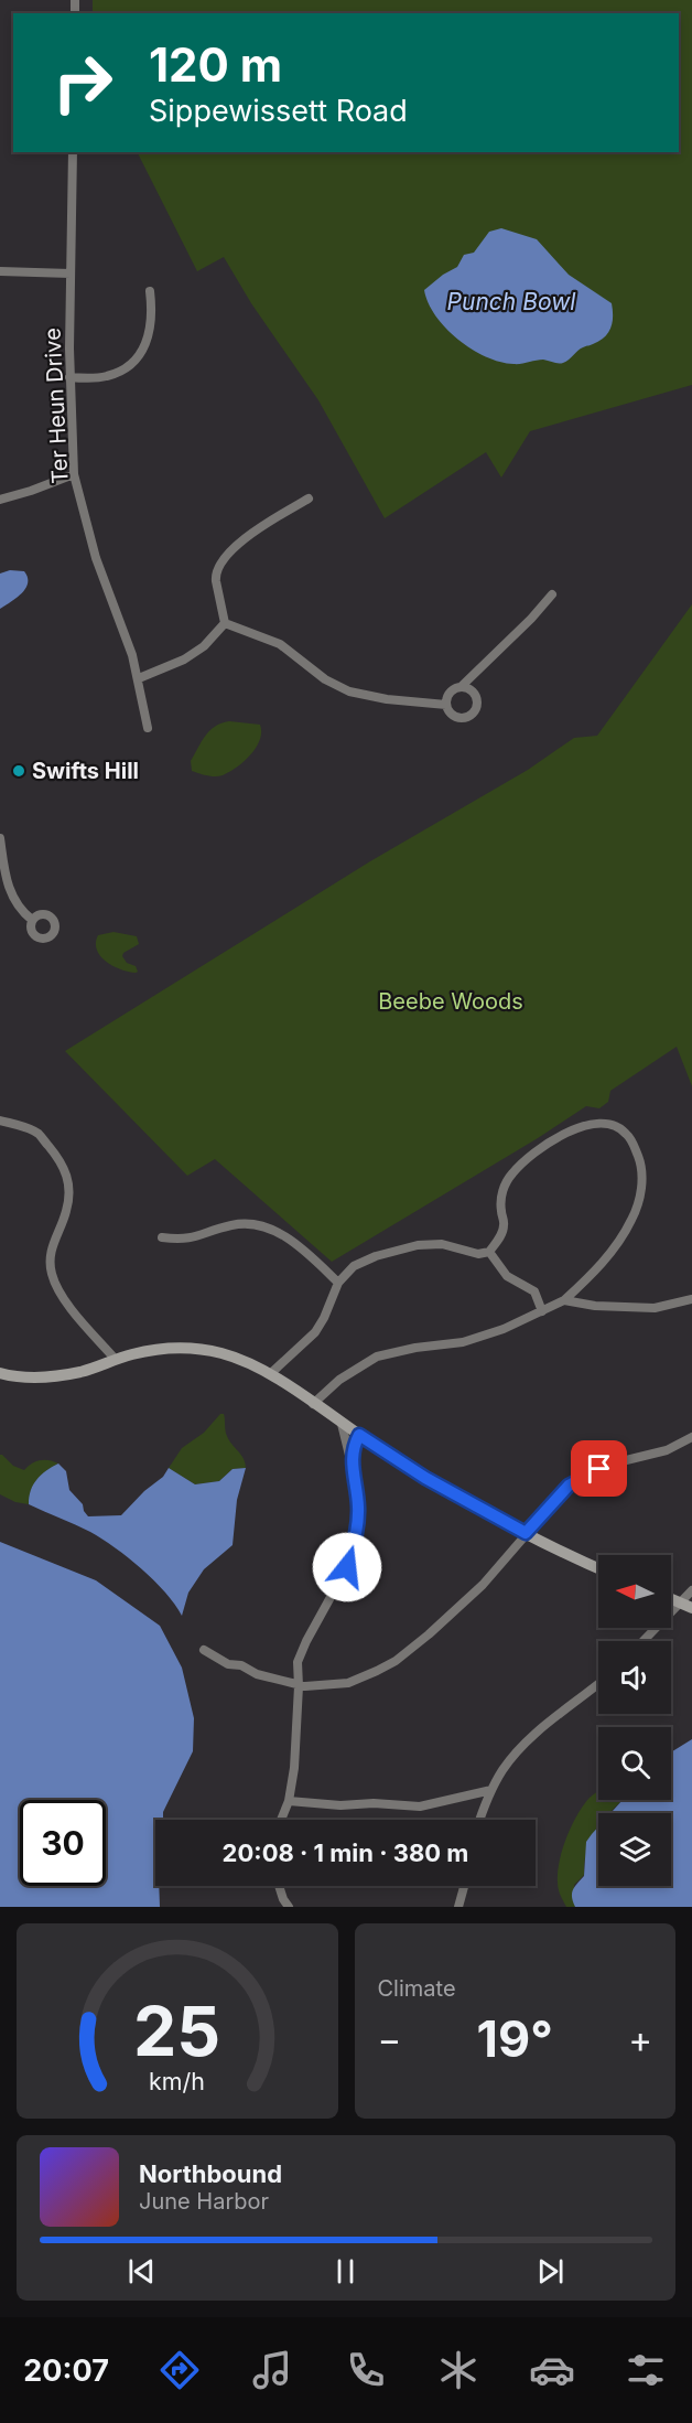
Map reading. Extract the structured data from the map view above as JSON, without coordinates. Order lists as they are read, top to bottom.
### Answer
{
  "streets": {
    "street": ["Ter Heun Drive"]
  },
  "water": ["Punch Bowl"],
  "parks": ["Beebe Woods"],
  "places": ["Swifts Hill"],
  "north": "left",
  "page": {
    "turn": ["120 m", "Sippewissett Road"],
    "limit": "30",
    "trip": "20:08 · 1 min · 380 m",
    "tile": "Climate",
    "heat": ["−", "19°", "+"],
    "song": ["Northbound", "June Harbor"],
    "tabs": "20:07",
    "gauge": ["25", "km/h"]
  }
}
